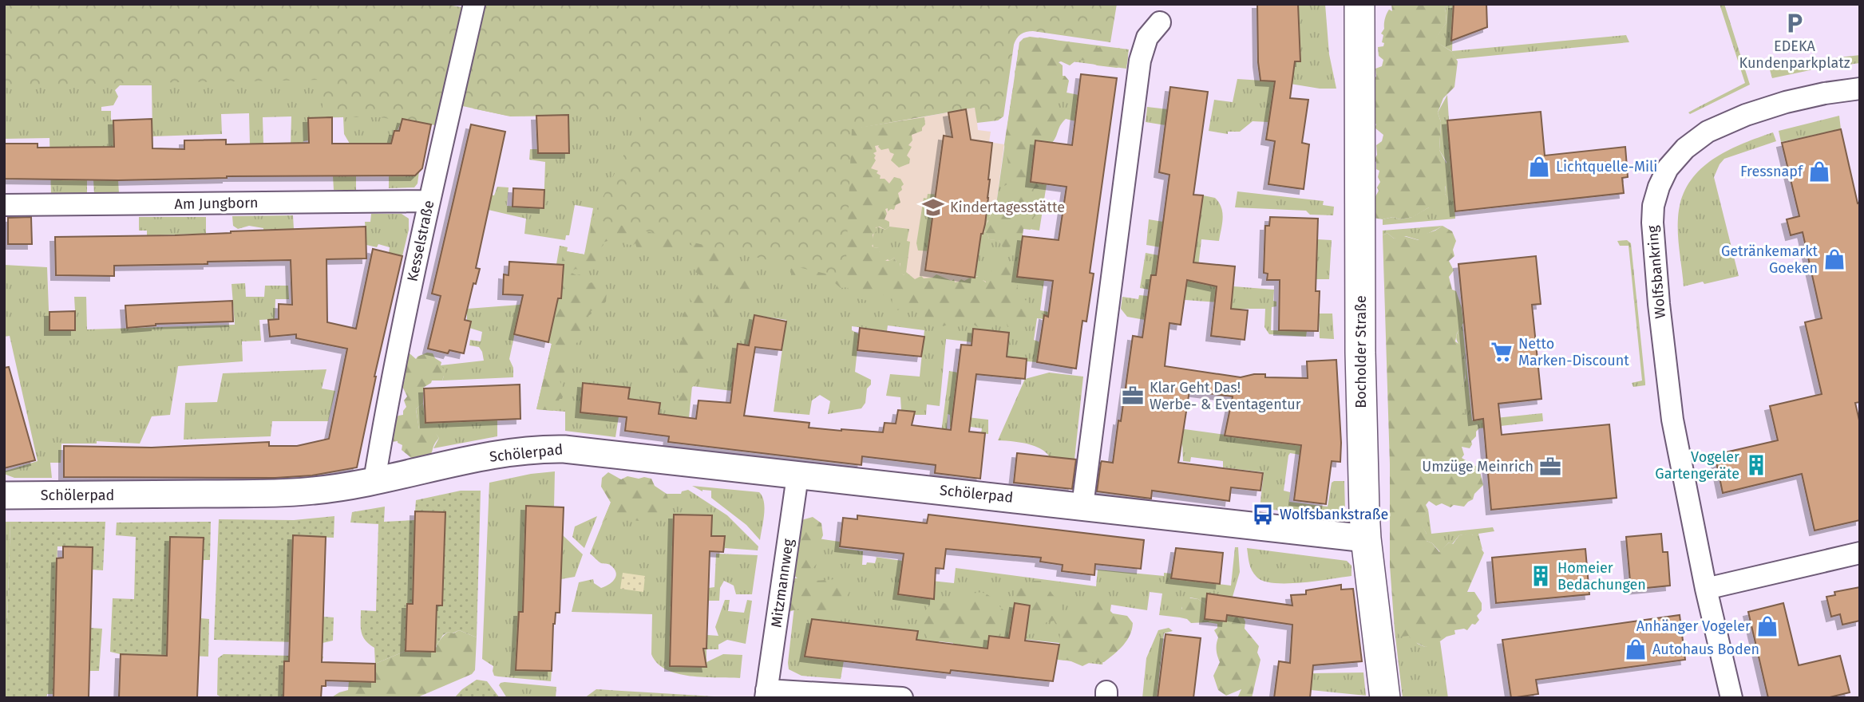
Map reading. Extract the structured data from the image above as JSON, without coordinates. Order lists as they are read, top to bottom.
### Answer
{
  "streets": {
    "main road": ["Bocholder Straße"],
    "street": [
      "Am Jungborn",
      "Kesselstraße",
      "Wolfsbankring",
      "Schölerpad",
      "Mitzmannweg"
    ]
  },
  "crossings": [
    ["Am Jungborn", "Kesselstraße"],
    ["Kesselstraße", "Schölerpad"],
    ["Bocholder Straße", "Schölerpad"],
    ["Schölerpad", "Mitzmannweg"]
  ],
  "places": {
    "parking": ["EDEKA Kundenparkplatz"],
    "shop": [
      "Lichtquelle-Mili",
      "Fressnapf",
      "Getränkemarkt Goeken",
      "Anhänger Vogeler",
      "Autohaus Boden"
    ],
    "school or university": ["Kindertagesstätte"],
    "supermarket": ["Netto Marken-Discount"],
    "office": ["Klar Geht Das! Werbe- & Eventagentur", "Umzüge Meinrich"],
    "building": ["Vogeler Gartengeräte", "Homeier Bedachungen"],
    "bus stop": ["Wolfsbankstraße"]
  }
}
